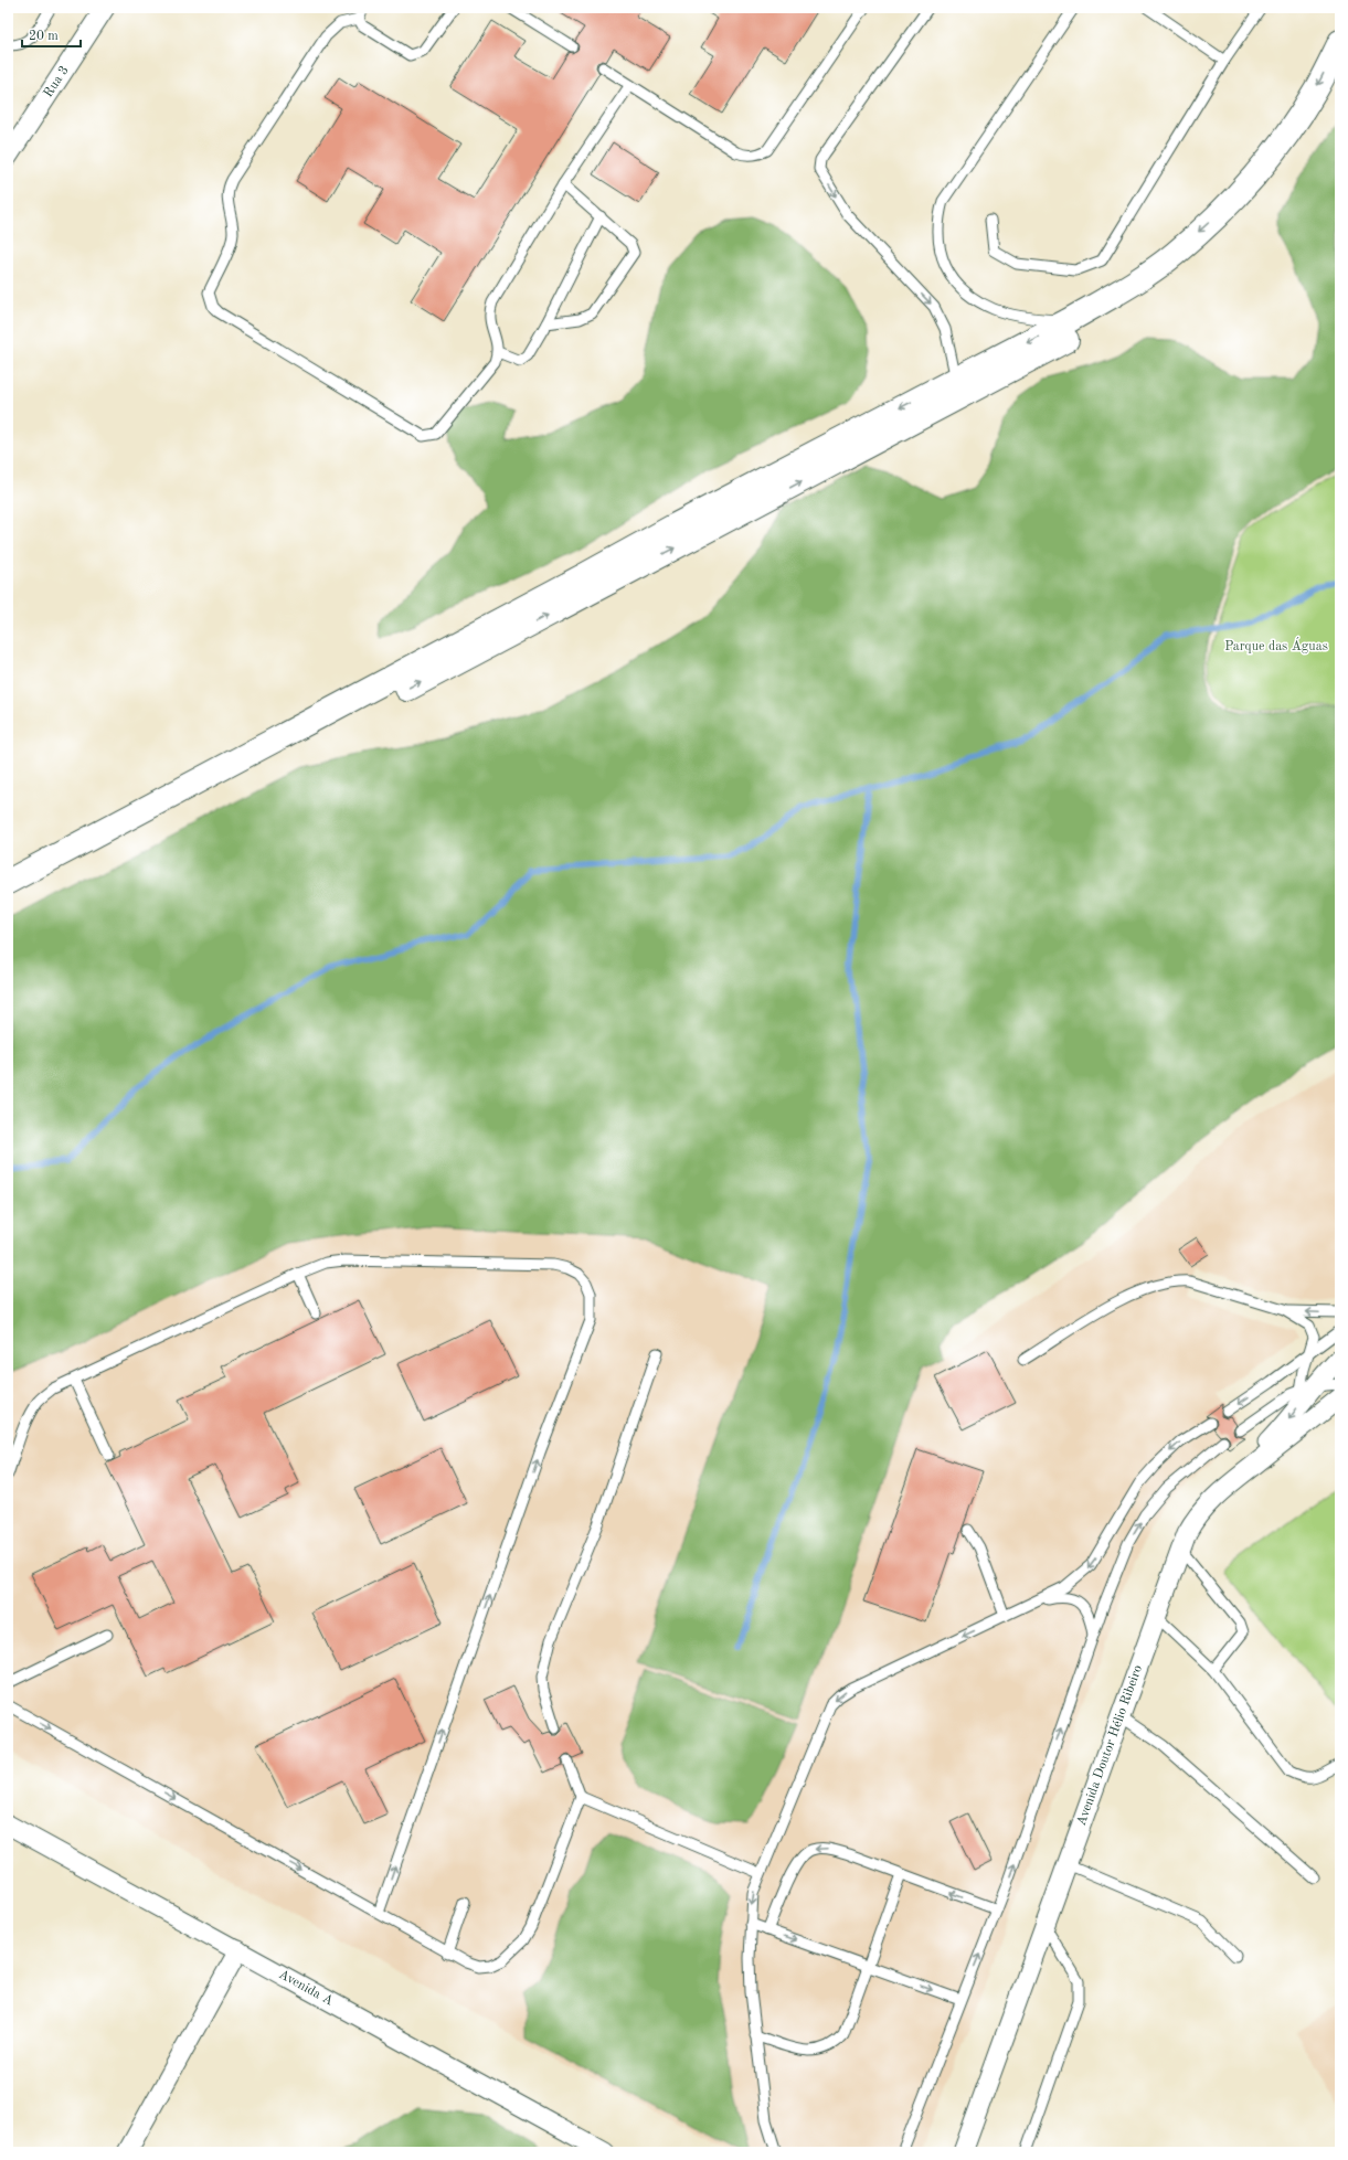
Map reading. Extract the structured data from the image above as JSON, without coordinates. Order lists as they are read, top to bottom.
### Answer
{
  "streets": {
    "street": ["Rua 3", "Avenida Doutor Hélio Ribeiro", "Avenida A"]
  },
  "parks": ["Parque das Águas"],
  "scale_bar": "20 m"
}
